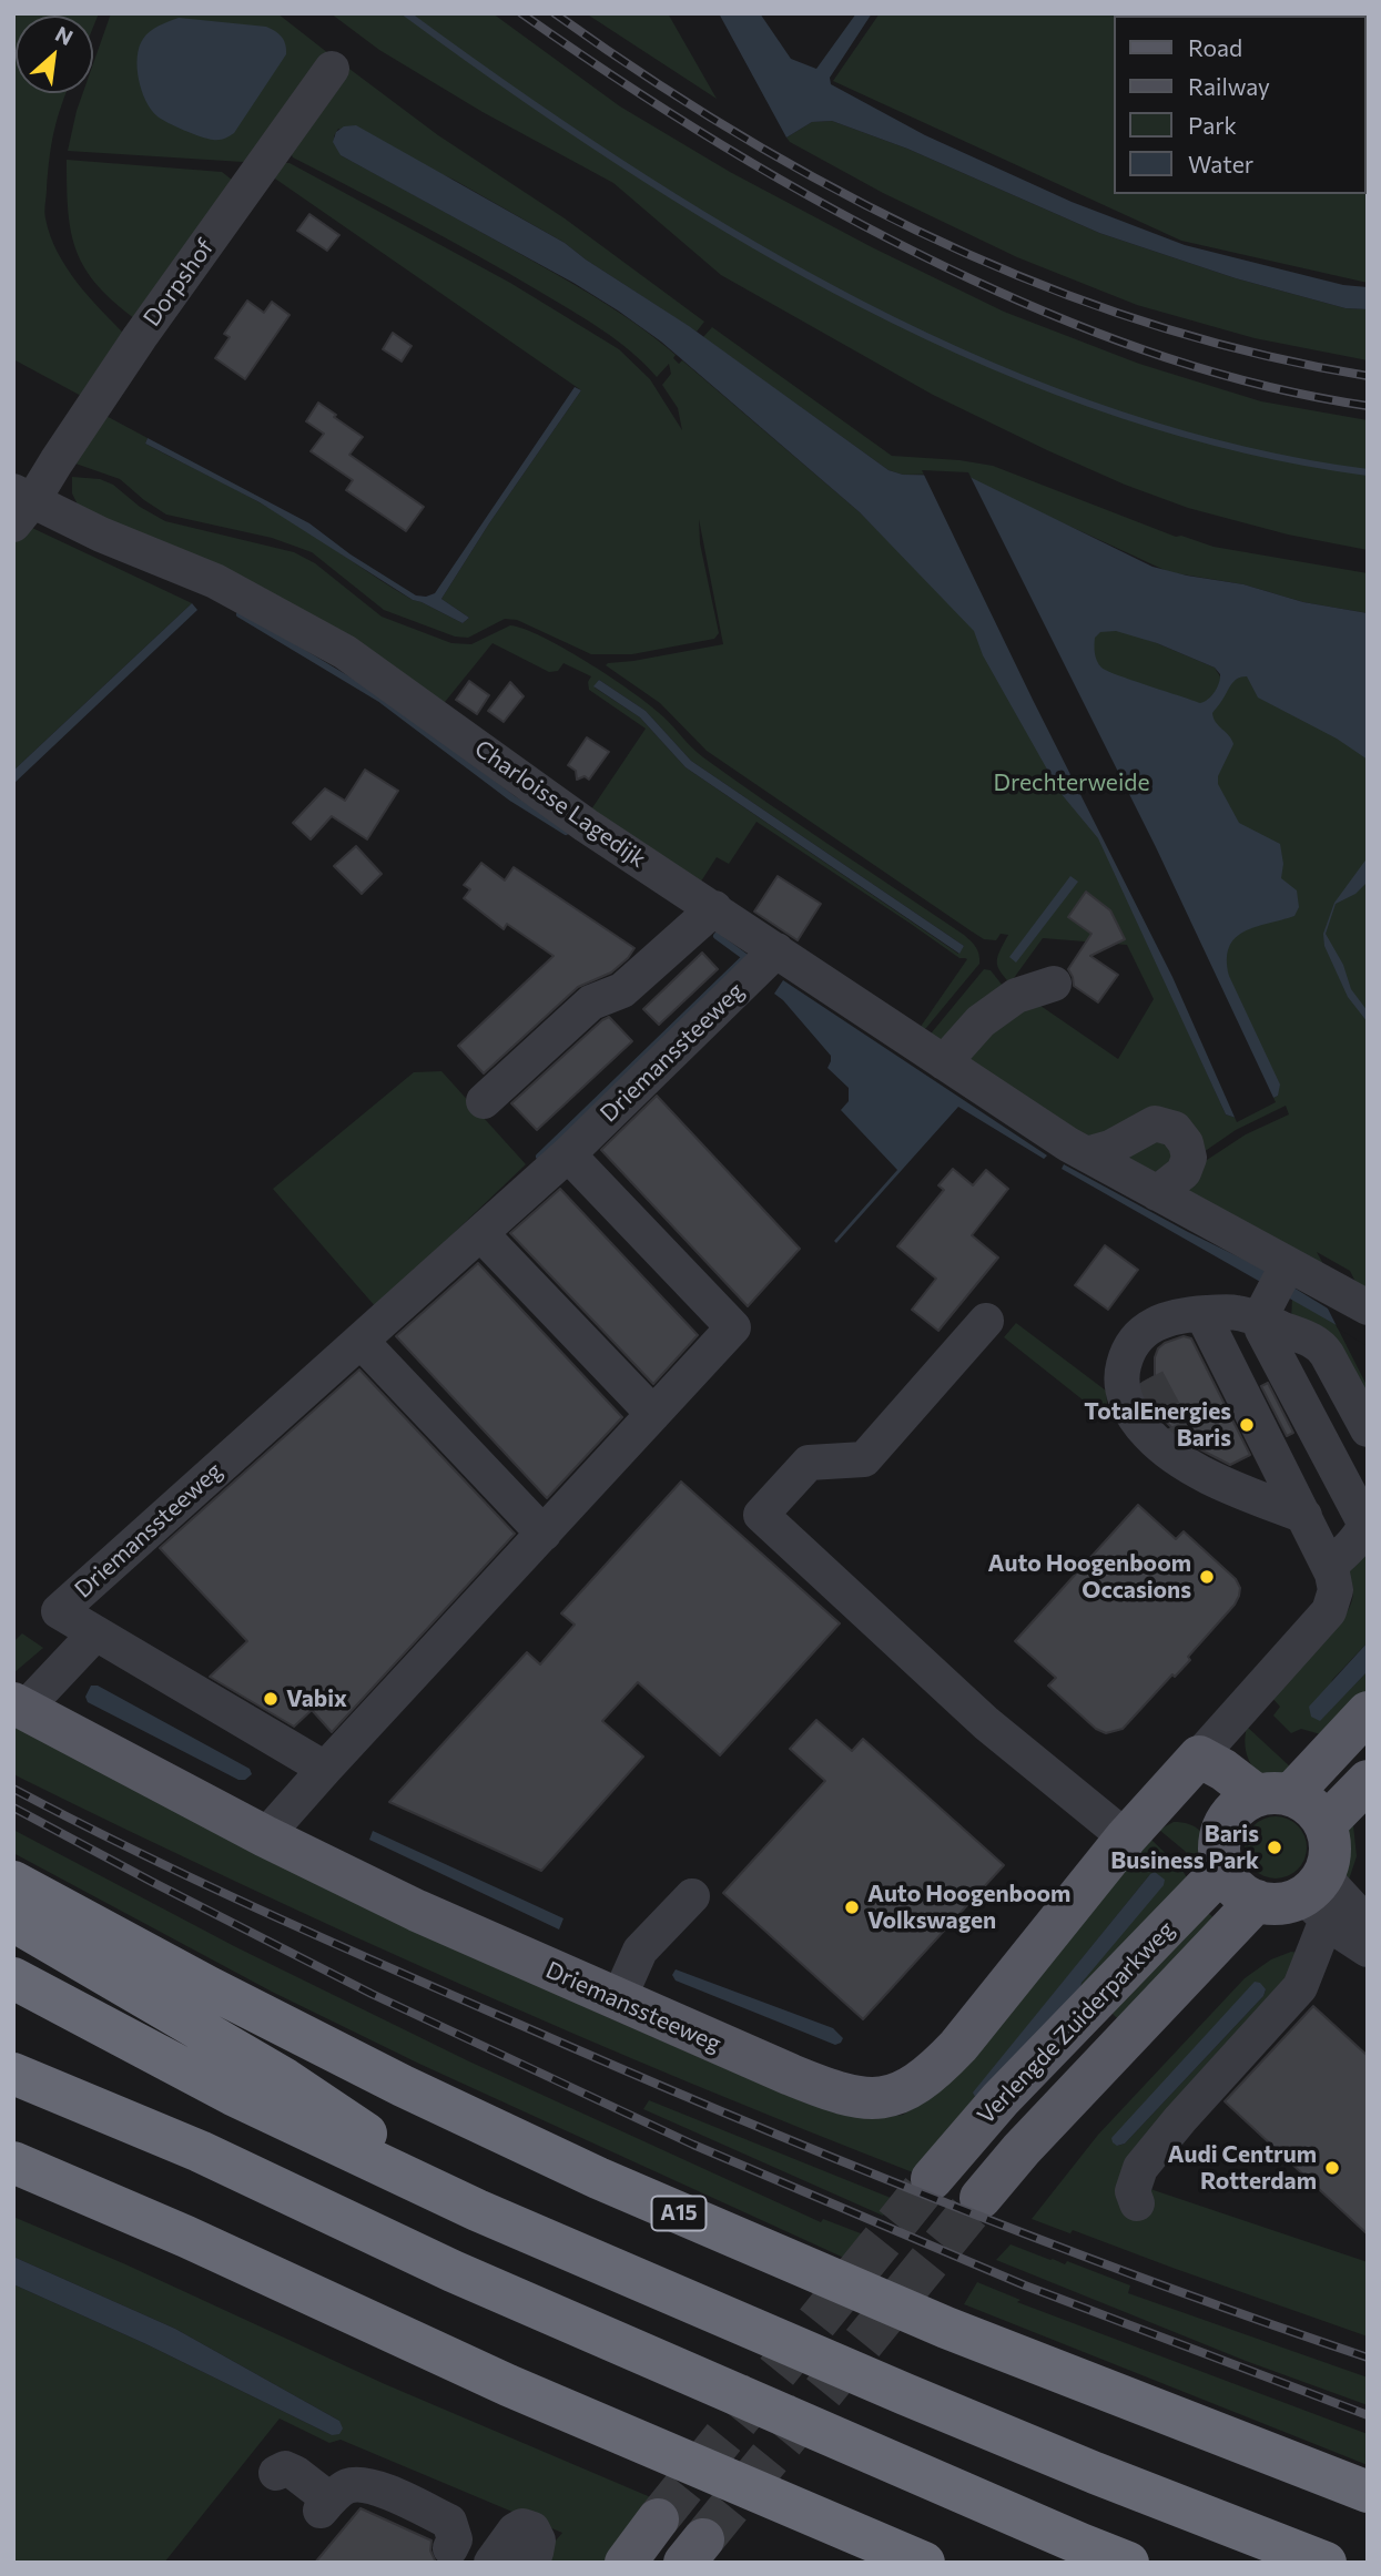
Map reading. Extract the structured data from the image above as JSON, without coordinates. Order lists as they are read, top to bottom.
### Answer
{
  "streets": {
    "highway": ["A15"],
    "main road": ["Driemanssteeweg", "Verlengde Zuiderparkweg"],
    "street": ["Dorpshof", "Charloisse Lagedijk"]
  },
  "crossings": [
    ["Dorpshof", "Charloisse Lagedijk"],
    ["Charloisse Lagedijk", "Driemanssteeweg"]
  ],
  "parks": ["Drechterweide"],
  "places": [
    "TotalEnergies Baris",
    "Auto Hoogenboom Occasions",
    "Vabix",
    "Baris Business Park",
    "Auto Hoogenboom Volkswagen",
    "Audi Centrum Rotterdam"
  ],
  "legend": [
    "Road",
    "Railway",
    "Park",
    "Water"
  ],
  "north": "top right"
}
